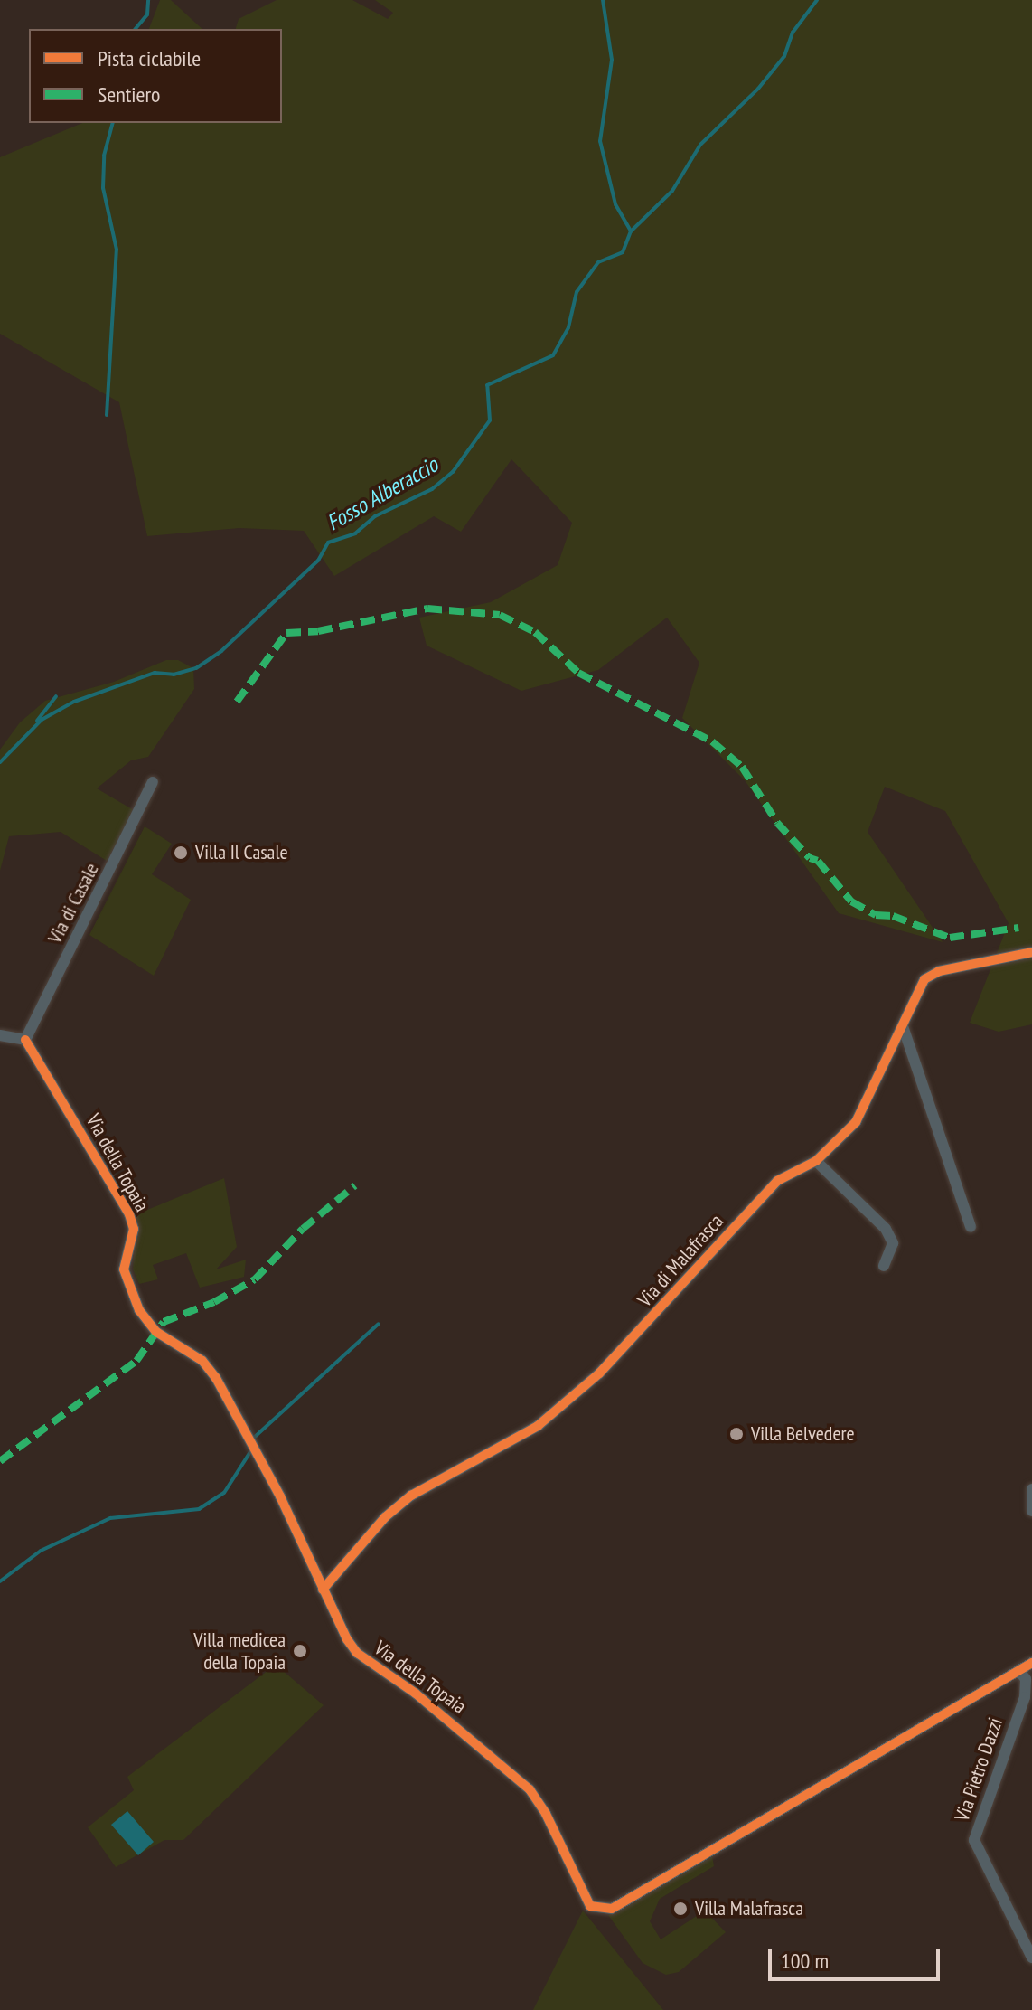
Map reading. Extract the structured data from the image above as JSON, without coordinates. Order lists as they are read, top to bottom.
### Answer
{
  "streets": {
    "street": [
      "Via di Casale",
      "Via della Topaia",
      "Via di Malafrasca",
      "Via Pietro Dazzi"
    ]
  },
  "crossings": [
    ["Via di Casale", "Via della Topaia"],
    ["Via della Topaia", "Via di Malafrasca"],
    ["Via della Topaia", "Via Pietro Dazzi"]
  ],
  "water": ["Fosso Alberaccio"],
  "places": [
    "Villa Il Casale",
    "Villa Belvedere",
    "Villa medicea della Topaia",
    "Villa Malafrasca"
  ],
  "legend": ["Pista ciclabile", "Sentiero"],
  "scale_bar": "100 m"
}
